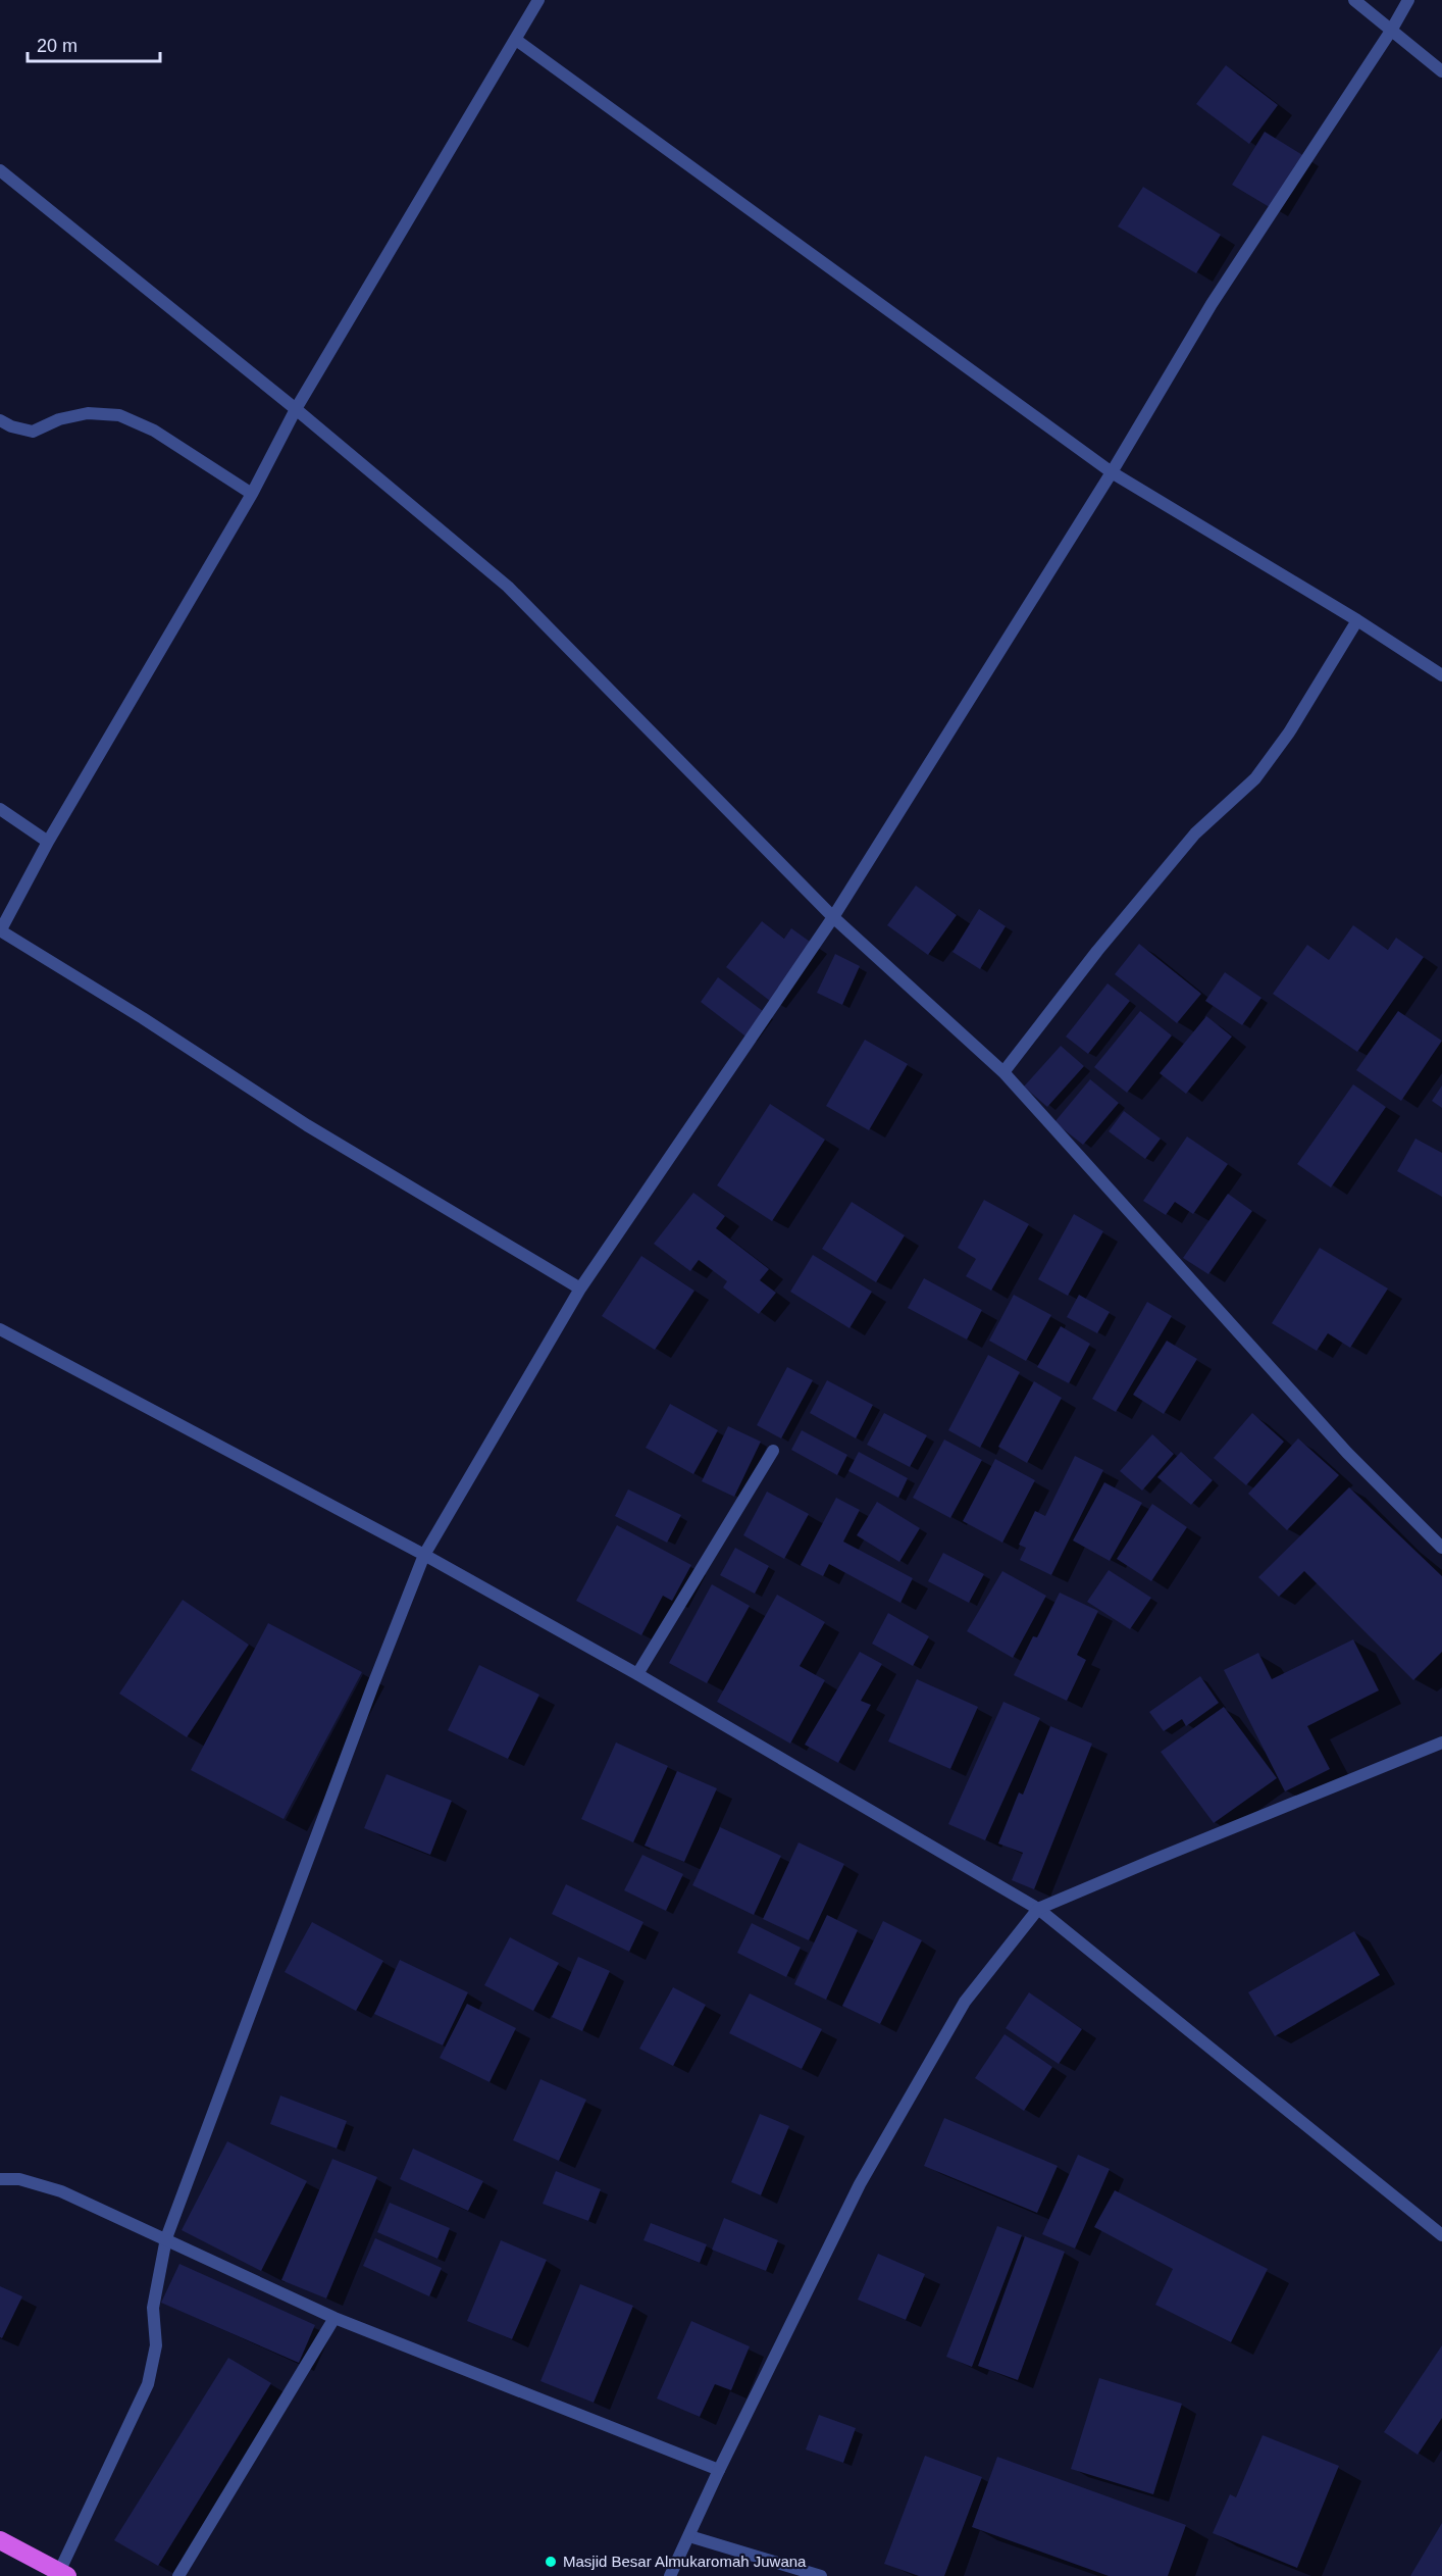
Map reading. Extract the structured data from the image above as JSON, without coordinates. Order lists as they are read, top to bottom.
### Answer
{
  "places": ["Masjid Besar Almukaromah Juwana"],
  "scale_bar": "20 m"
}
